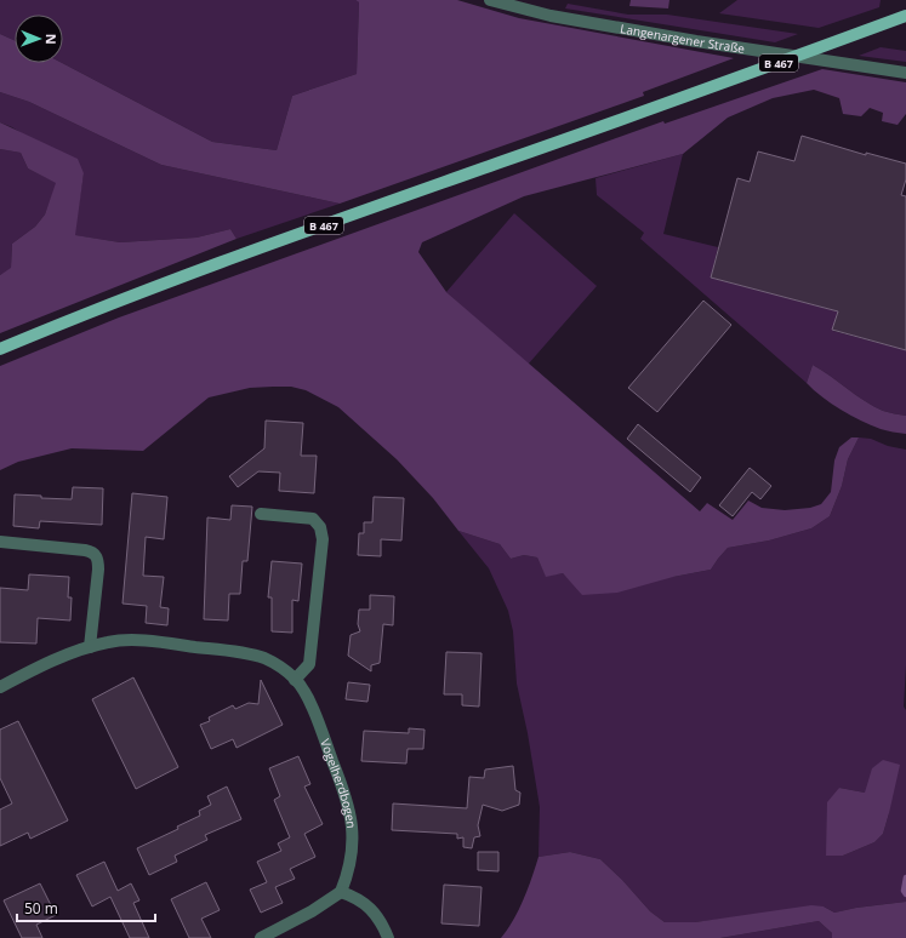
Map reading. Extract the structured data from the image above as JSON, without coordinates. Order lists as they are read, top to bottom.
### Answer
{
  "streets": {
    "main road": ["B 467"],
    "street": ["Langenargener Straße", "Vogelherdbogen"]
  },
  "scale_bar": "50 m",
  "north": "right"
}
